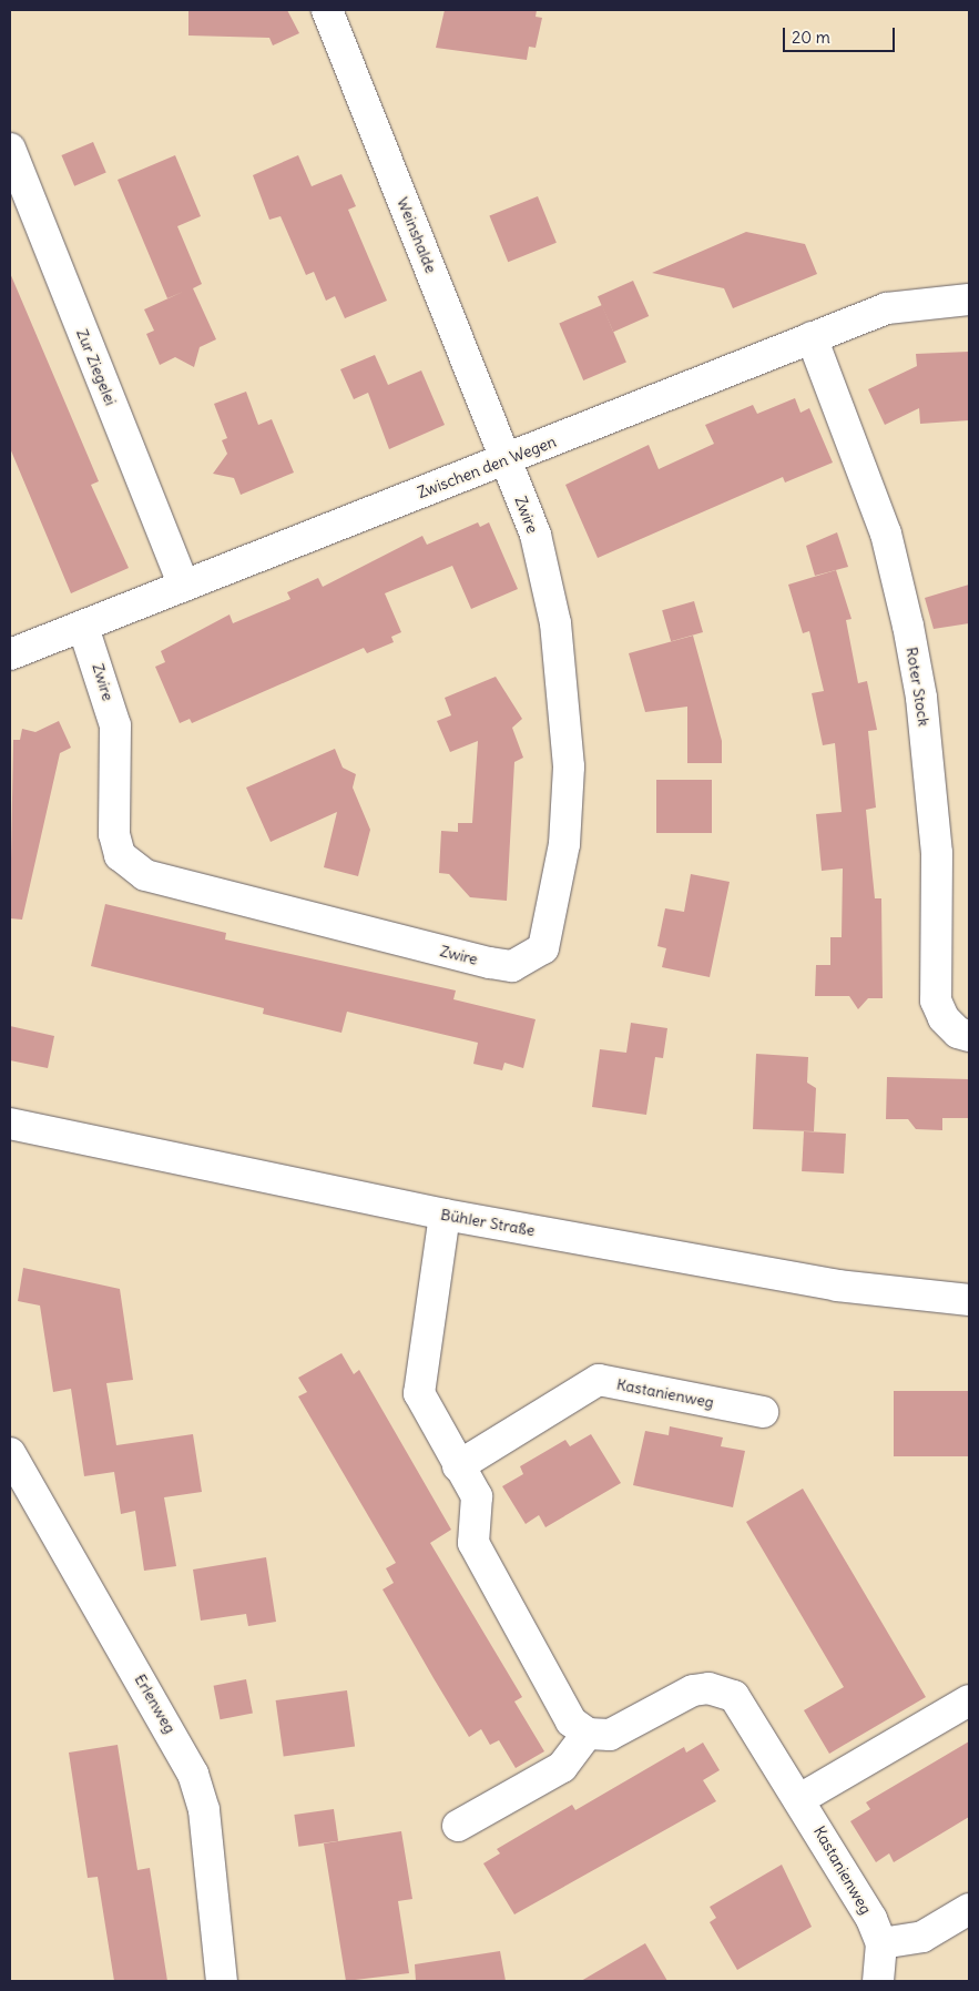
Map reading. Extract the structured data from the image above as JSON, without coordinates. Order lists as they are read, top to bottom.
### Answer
{
  "streets": {
    "street": [
      "Weinshalde",
      "Zur Ziegelei",
      "Zwischen den Wegen",
      "Zwire",
      "Roter Stock",
      "Bühler Straße",
      "Kastanienweg",
      "Erlenweg"
    ]
  },
  "crossings": [
    ["Weinshalde", "Zwischen den Wegen"],
    ["Weinshalde", "Zwire"],
    ["Zur Ziegelei", "Zwischen den Wegen"],
    ["Zwischen den Wegen", "Zwire"],
    ["Zwischen den Wegen", "Roter Stock"]
  ],
  "scale_bar": "20 m"
}
